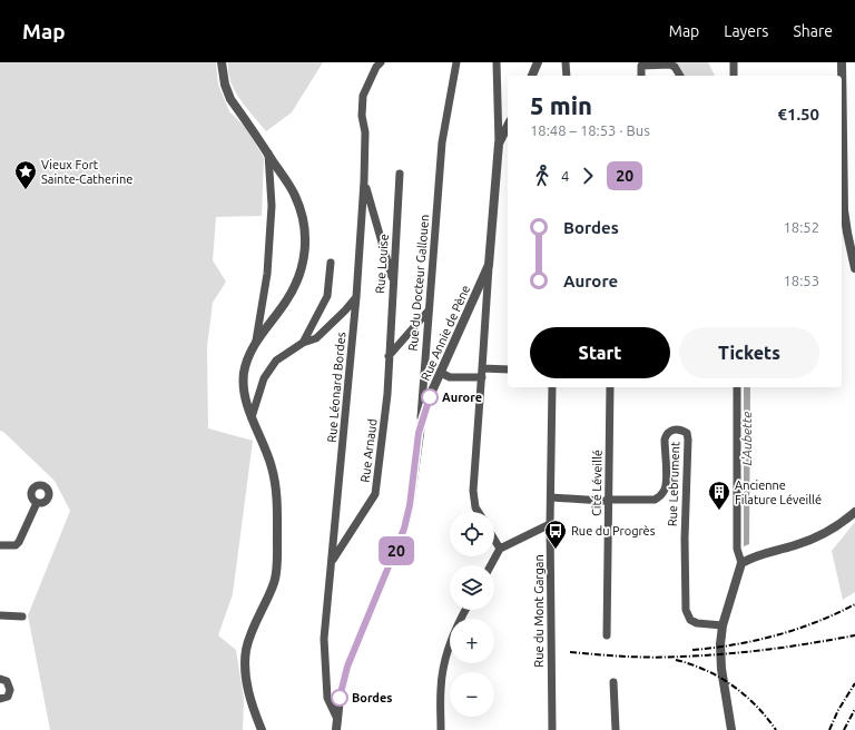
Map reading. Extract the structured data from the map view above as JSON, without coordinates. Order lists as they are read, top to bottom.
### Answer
{
  "streets": {
    "street": [
      "Rue Louise",
      "Rue du Docteur Gallouen",
      "Rue Annie de Pène",
      "Rue Léonard Bordes",
      "Rue Arnaud",
      "Cité Léveillé",
      "Rue Lebrument",
      "Rue du Mont Gargan"
    ]
  },
  "crossings": [
    ["Rue Louise", "Rue Arnaud"],
    ["Rue du Docteur Gallouen", "Rue Annie de Pène"],
    ["Rue Annie de Pène", "Rue Léonard Bordes"],
    ["Rue Léonard Bordes", "Rue Arnaud"],
    ["Cité Léveillé", "Rue Lebrument"],
    ["Rue Lebrument", "Rue du Mont Gargan"]
  ],
  "water": ["L'Aubette"],
  "places": {
    "place": ["Vieux Fort Sainte-Catherine"],
    "other": ["Aurore", "Bordes"],
    "building": ["Ancienne Filature Léveillé"],
    "bus stop": ["Rue du Progrès"]
  },
  "lines": ["bus line 20"],
  "page": {
    "header": "Map",
    "nav": ["Map", "Layers", "Share"],
    "on_map": "20",
    "heading": ["5 min", "18:48 – 18:53 · Bus", "€1.50"],
    "legs": ["4", "20"],
    "list": [
      {
        "name": "Bordes",
        "value": "18:52"
      },
      {
        "name": "Aurore",
        "value": "18:53"
      }
    ],
    "buttons": ["Start", "Tickets"],
    "map_buttons": ["+", "−"]
  }
}
